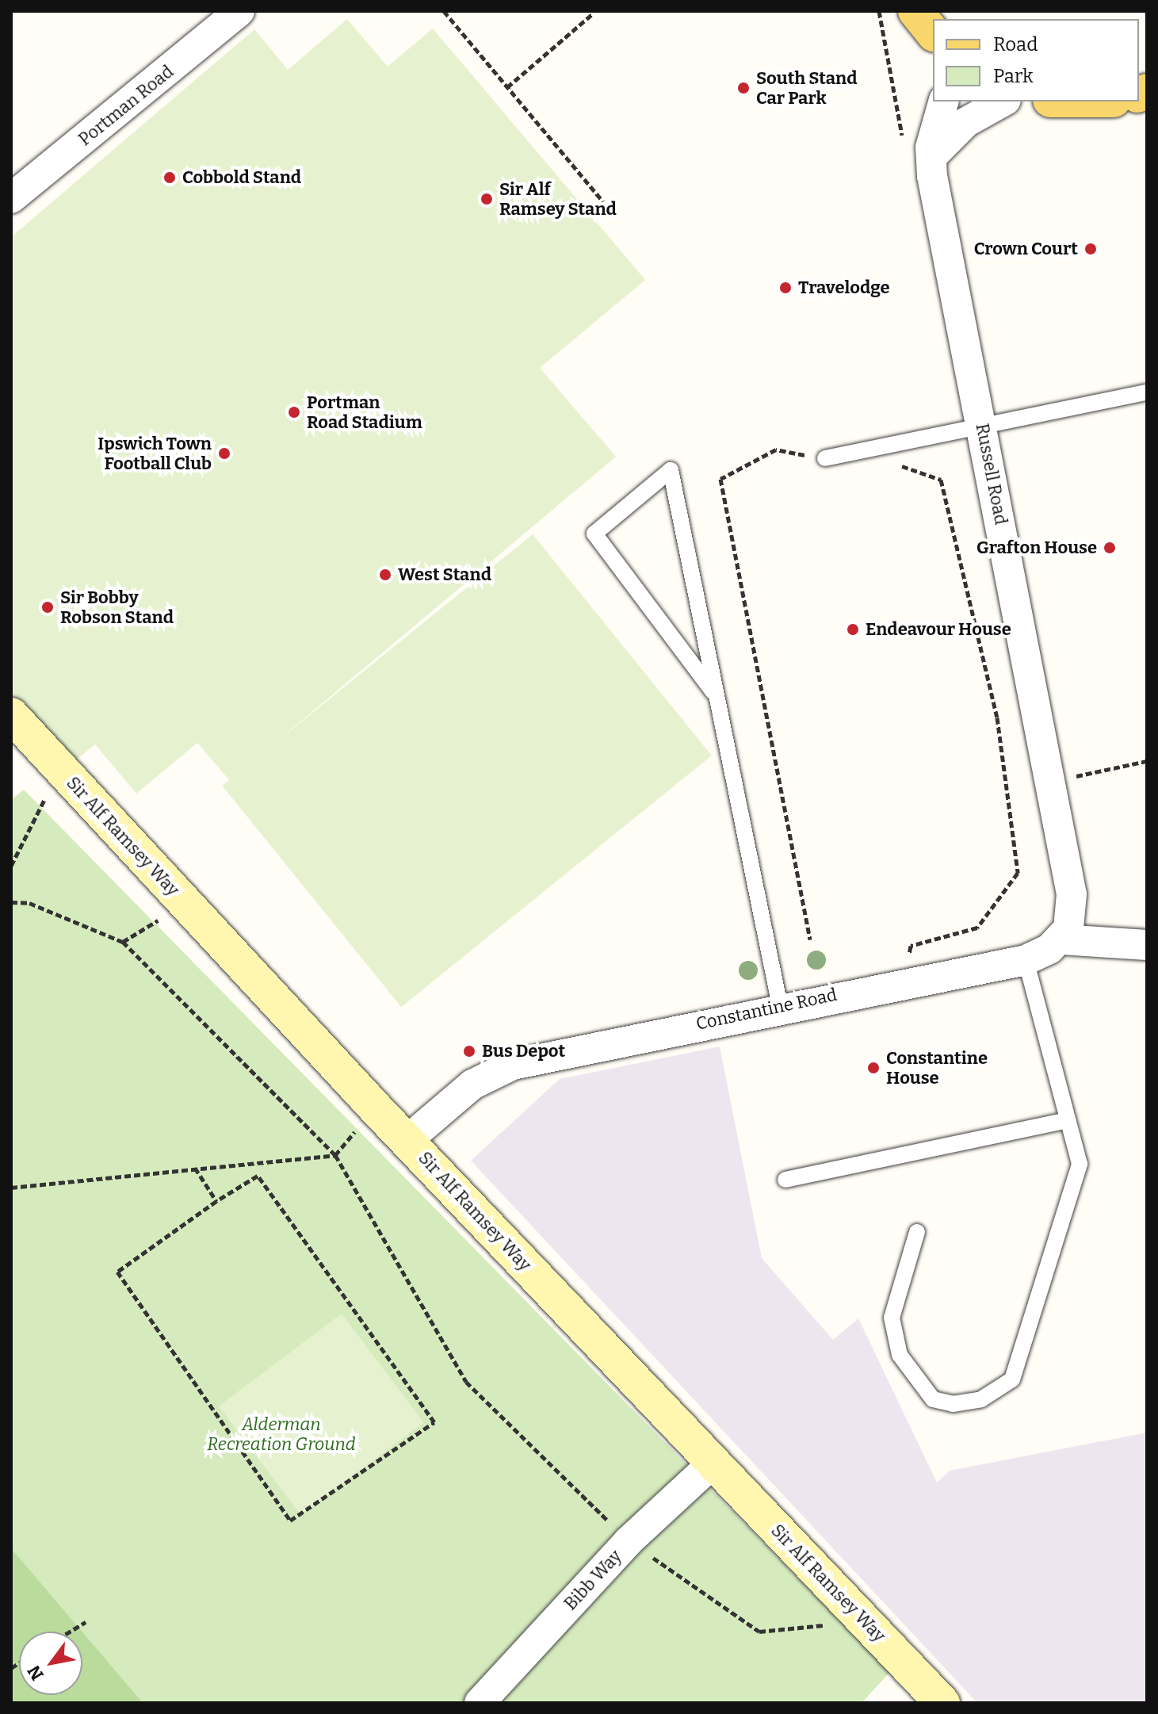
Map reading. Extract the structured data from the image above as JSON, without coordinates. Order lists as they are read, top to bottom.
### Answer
{
  "streets": {
    "street": [
      "Portman Road",
      "Russell Road",
      "Sir Alf Ramsey Way",
      "Constantine Road",
      "Bibb Way"
    ]
  },
  "crossings": [
    ["Russell Road", "Constantine Road"],
    ["Sir Alf Ramsey Way", "Constantine Road"],
    ["Sir Alf Ramsey Way", "Bibb Way"]
  ],
  "parks": ["Alderman Recreation Ground"],
  "places": [
    "South Stand Car Park",
    "Cobbold Stand",
    "Sir Alf Ramsey Stand",
    "Crown Court",
    "Travelodge",
    "Portman Road Stadium",
    "Ipswich Town Football Club",
    "Grafton House",
    "West Stand",
    "Sir Bobby Robson Stand",
    "Endeavour House",
    "Bus Depot",
    "Constantine House"
  ],
  "legend": ["Road", "Park"],
  "north": "bottom left"
}
